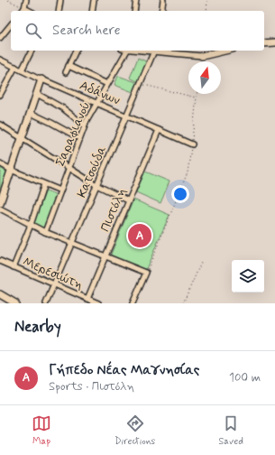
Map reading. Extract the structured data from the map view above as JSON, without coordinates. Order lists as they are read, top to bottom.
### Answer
{
  "streets": {
    "street": [
      "Αδάνων",
      "Σαραφιανού",
      "Κατσούδα",
      "Πιστόλη",
      "Μερεσιώτη"
    ]
  },
  "crossings": [
    ["Αδάνων", "Σαραφιανού"],
    ["Αδάνων", "Κατσούδα"],
    ["Αδάνων", "Πιστόλη"],
    ["Κατσούδα", "Μερεσιώτη"],
    ["Πιστόλη", "Μερεσιώτη"]
  ],
  "north": "top",
  "page": {
    "search": "Search here",
    "pins": "A",
    "heading": "Nearby",
    "list": [
      {
        "mark": "A",
        "name": "Γήπεδο Νέας Μαγνησίας",
        "note": "Sports · Πιστόλη",
        "value": "100 m"
      }
    ],
    "nav": ["Map", "Directions", "Saved"]
  }
}
